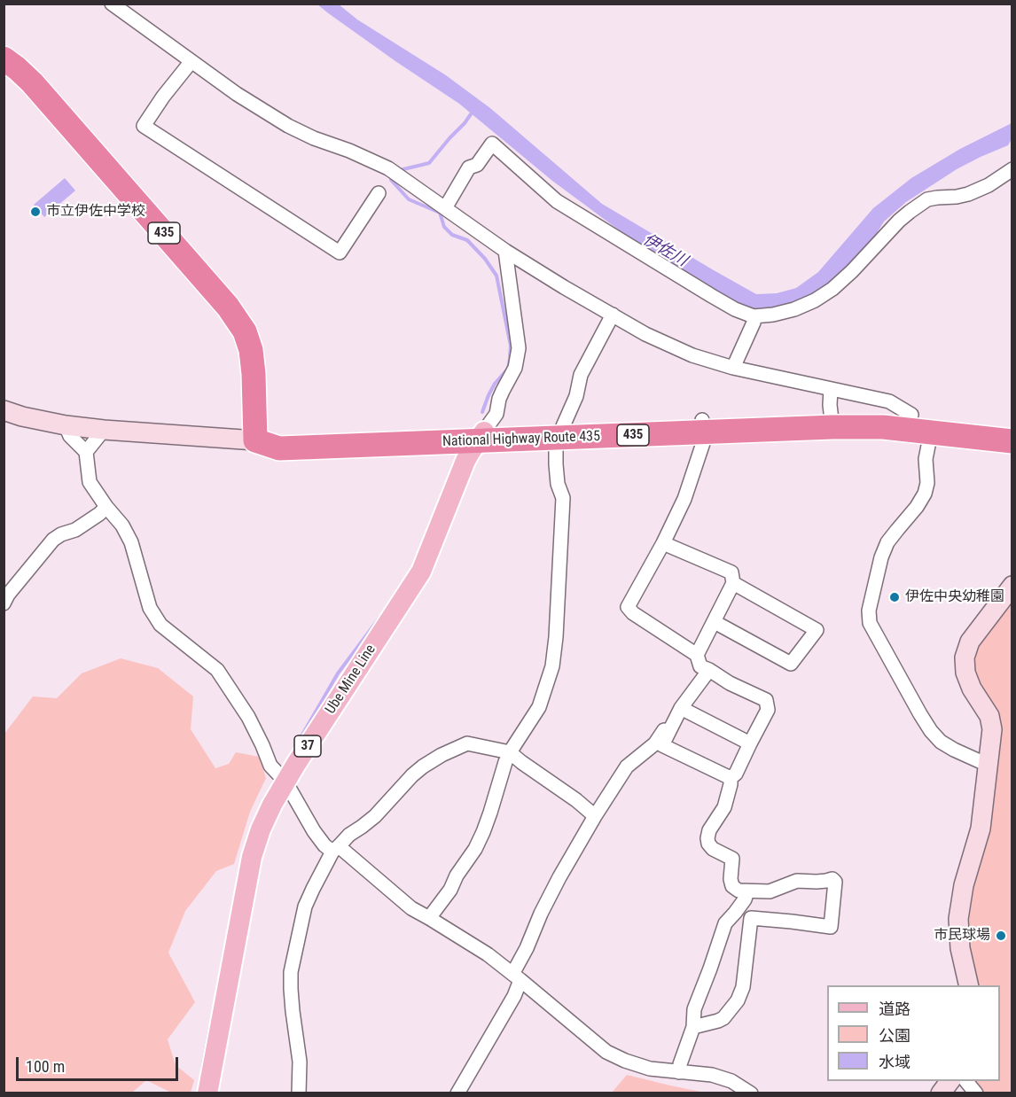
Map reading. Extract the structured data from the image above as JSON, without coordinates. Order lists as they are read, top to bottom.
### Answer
{
  "streets": {
    "highway": ["435", "National Highway Route 435"],
    "main road": ["Ube Mine Line", "37"]
  },
  "crossings": [
    ["435", "National Highway Route 435"],
    ["National Highway Route 435", "Ube Mine Line"]
  ],
  "water": ["伊佐川"],
  "places": ["市立伊佐中学校", "伊佐中央幼稚園", "市民球場"],
  "legend": ["道路", "公園", "水域"],
  "scale_bar": "100 m"
}
